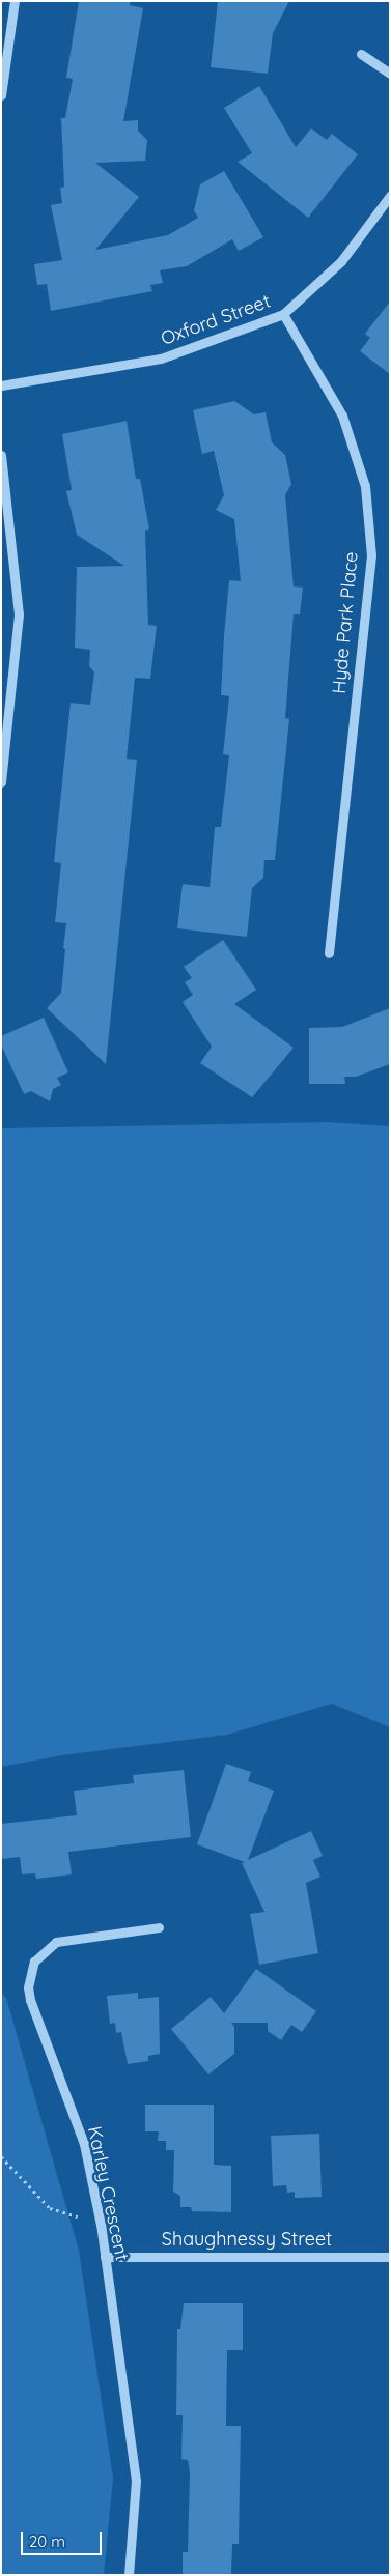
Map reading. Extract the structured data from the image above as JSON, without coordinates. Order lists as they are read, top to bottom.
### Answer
{
  "streets": {
    "street": [
      "Oxford Street",
      "Hyde Park Place",
      "Karley Crescent",
      "Shaughnessy Street"
    ]
  },
  "crossings": [
    ["Oxford Street", "Hyde Park Place"],
    ["Karley Crescent", "Shaughnessy Street"]
  ],
  "scale_bar": "20 m"
}
